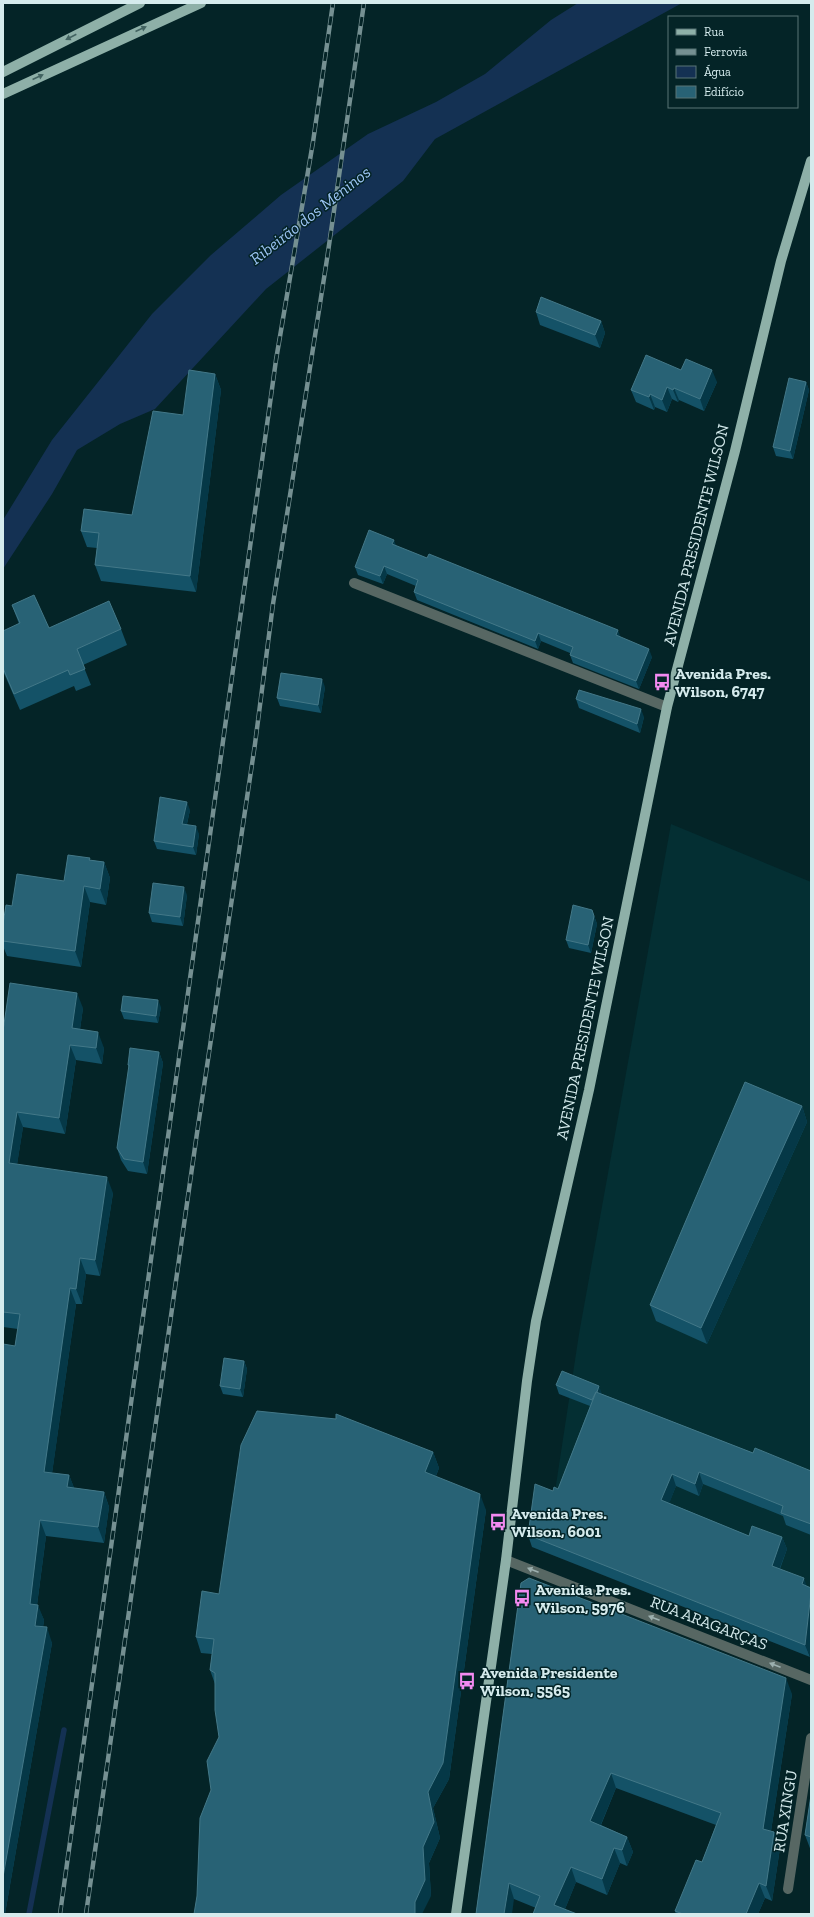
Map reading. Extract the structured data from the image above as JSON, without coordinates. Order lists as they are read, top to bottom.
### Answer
{
  "streets": {
    "main road": ["AVENIDA PRESIDENTE WILSON"],
    "street": ["RUA ARAGARÇAS", "RUA XINGU"]
  },
  "crossings": [
    ["AVENIDA PRESIDENTE WILSON", "RUA ARAGARÇAS"]
  ],
  "one_way": ["RUA ARAGARÇAS"],
  "water": ["Ribeirão dos Meninos"],
  "places": {
    "bus stop": [
      "Avenida Pres. Wilson, 6747",
      "Avenida Pres. Wilson, 6001",
      "Avenida Pres. Wilson, 5976",
      "Avenida Presidente Wilson, 5565"
    ]
  },
  "legend": [
    "Rua",
    "Ferrovia",
    "Água",
    "Edifício"
  ]
}
